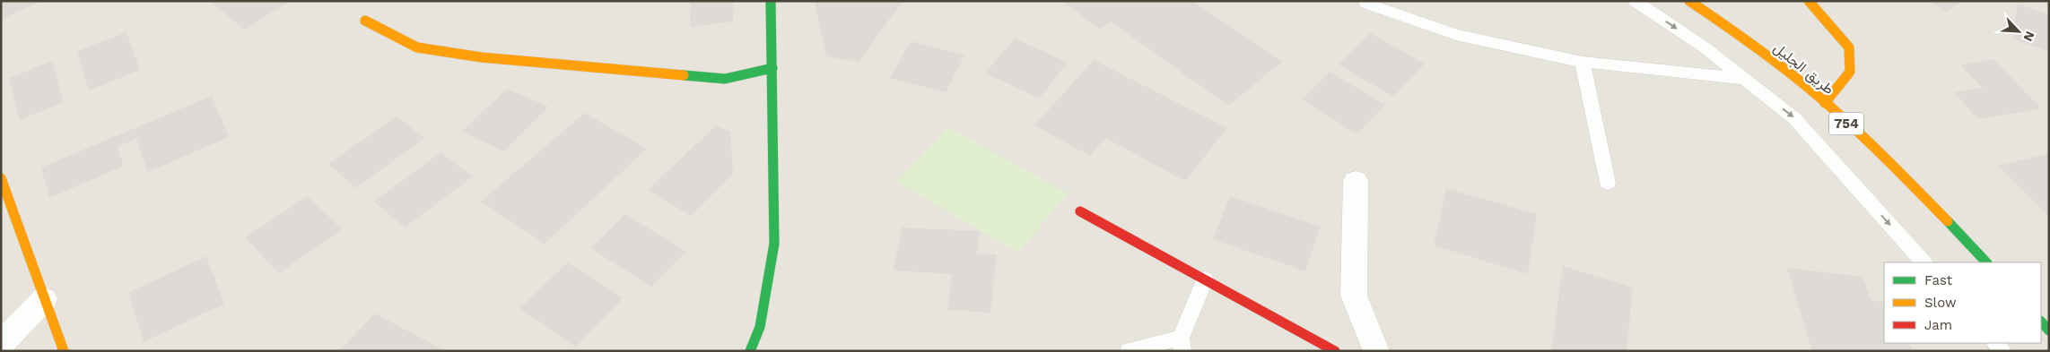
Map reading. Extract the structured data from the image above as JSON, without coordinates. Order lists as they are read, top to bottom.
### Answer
{
  "streets": {
    "street": ["طريق الجليل", "754"]
  },
  "legend": ["Fast", "Slow", "Jam"],
  "north": "bottom right"
}
